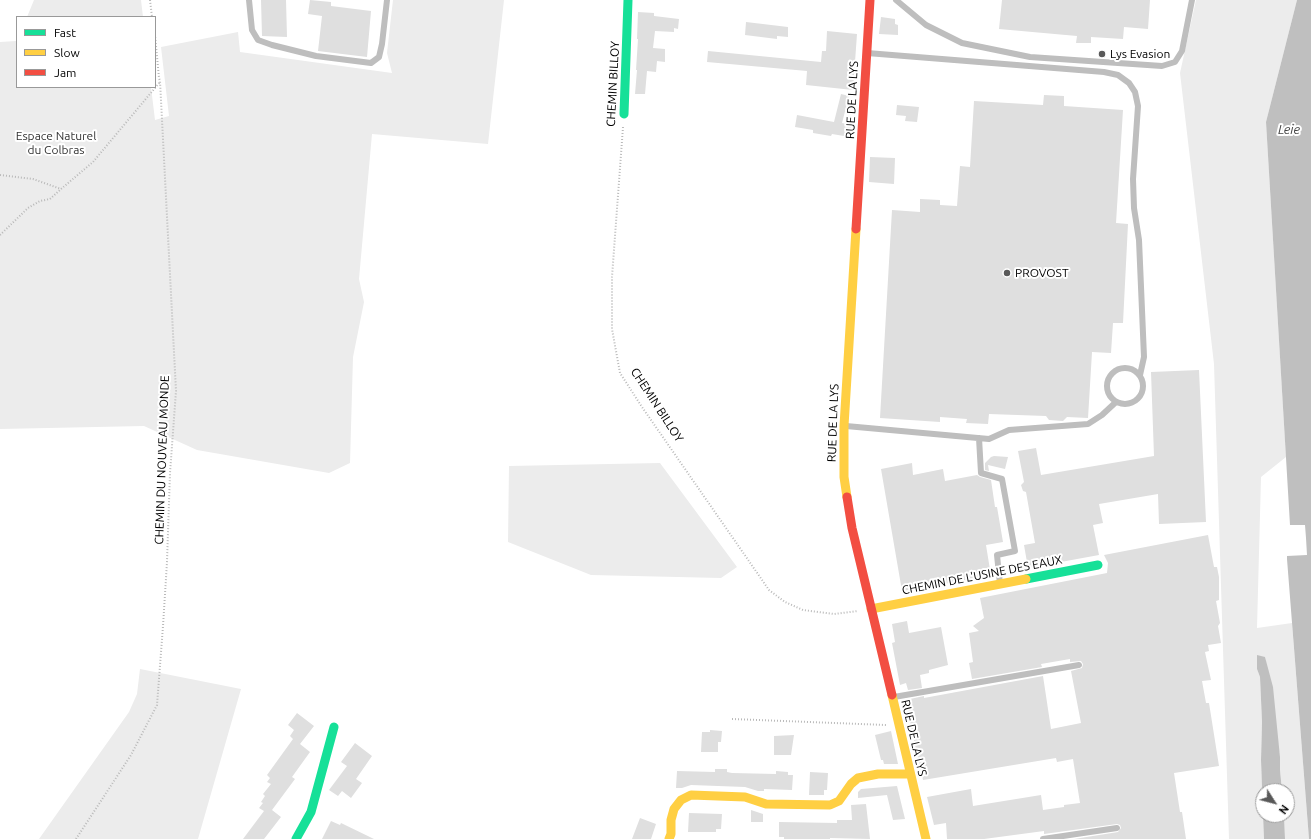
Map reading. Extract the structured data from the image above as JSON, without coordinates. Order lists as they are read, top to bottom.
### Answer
{
  "streets": {
    "main road": ["CHEMIN BILLOY", "RUE DE LA LYS", "CHEMIN DE L'USINE DES EAUX"],
    "path": ["CHEMIN DU NOUVEAU MONDE"]
  },
  "crossings": [
    ["CHEMIN BILLOY", "RUE DE LA LYS"],
    ["CHEMIN BILLOY", "CHEMIN DE L'USINE DES EAUX"],
    ["RUE DE LA LYS", "CHEMIN DE L'USINE DES EAUX"]
  ],
  "water": ["Leie"],
  "parks": ["Espace Naturel du Colbras"],
  "places": ["Lys Evasion", "PROVOST"],
  "legend": ["Fast", "Slow", "Jam"],
  "north": "bottom right"
}
